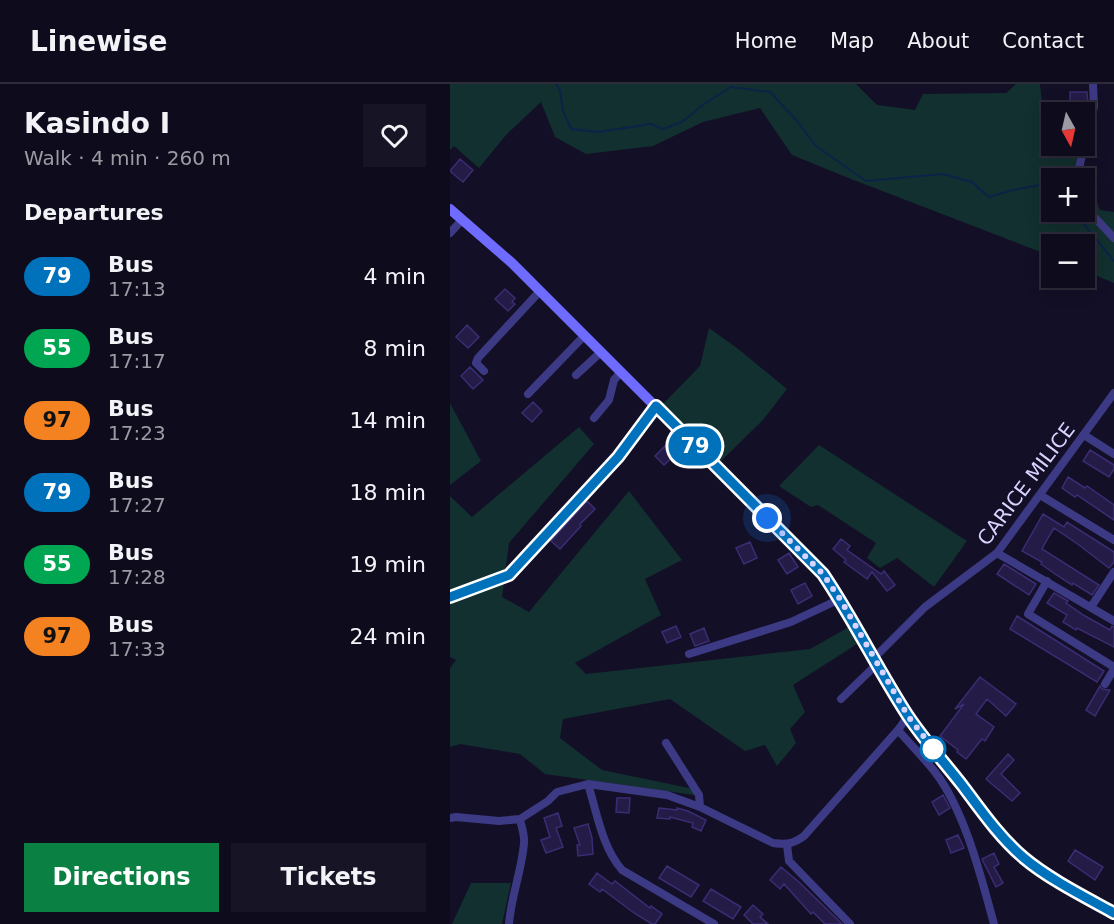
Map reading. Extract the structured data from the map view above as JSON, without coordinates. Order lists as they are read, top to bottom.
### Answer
{
  "streets": {
    "street": ["CARICE MILICE"]
  },
  "lines": ["bus line 79"],
  "north": "bottom",
  "page": {
    "header": "Linewise",
    "nav": [
      "Home",
      "Map",
      "About",
      "Contact"
    ],
    "heading": [
      ["Kasindo I", "Walk · 4 min · 260 m"],
      "Departures"
    ],
    "on_map": "79",
    "map_buttons": ["+", "−"],
    "list": [
      {
        "mark": "79",
        "name": "Bus",
        "note": "17:13",
        "value": "4 min"
      },
      {
        "mark": "55",
        "name": "Bus",
        "note": "17:17",
        "value": "8 min"
      },
      {
        "mark": "97",
        "name": "Bus",
        "note": "17:23",
        "value": "14 min"
      },
      {
        "mark": "79",
        "name": "Bus",
        "note": "17:27",
        "value": "18 min"
      },
      {
        "mark": "55",
        "name": "Bus",
        "note": "17:28",
        "value": "19 min"
      },
      {
        "mark": "97",
        "name": "Bus",
        "note": "17:33",
        "value": "24 min"
      }
    ],
    "buttons": ["Directions", "Tickets"]
  }
}
